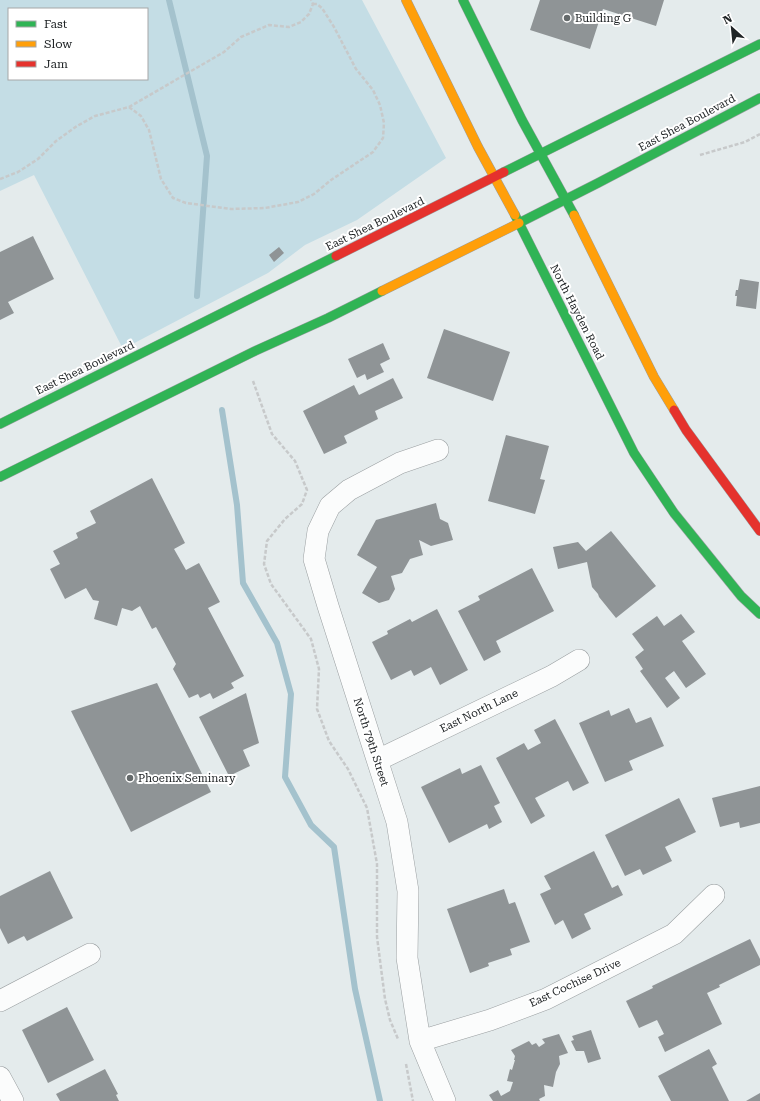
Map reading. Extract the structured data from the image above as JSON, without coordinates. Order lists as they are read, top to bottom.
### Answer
{
  "streets": {
    "main road": ["East Shea Boulevard", "North Hayden Road"],
    "street": ["East North Lane", "North 79th Street", "East Cochise Drive"]
  },
  "crossings": [
    ["East Shea Boulevard", "North Hayden Road"],
    ["East North Lane", "North 79th Street"],
    ["North 79th Street", "East Cochise Drive"]
  ],
  "places": ["Building G", "Phoenix Seminary"],
  "legend": ["Fast", "Slow", "Jam"],
  "north": "top left"
}
